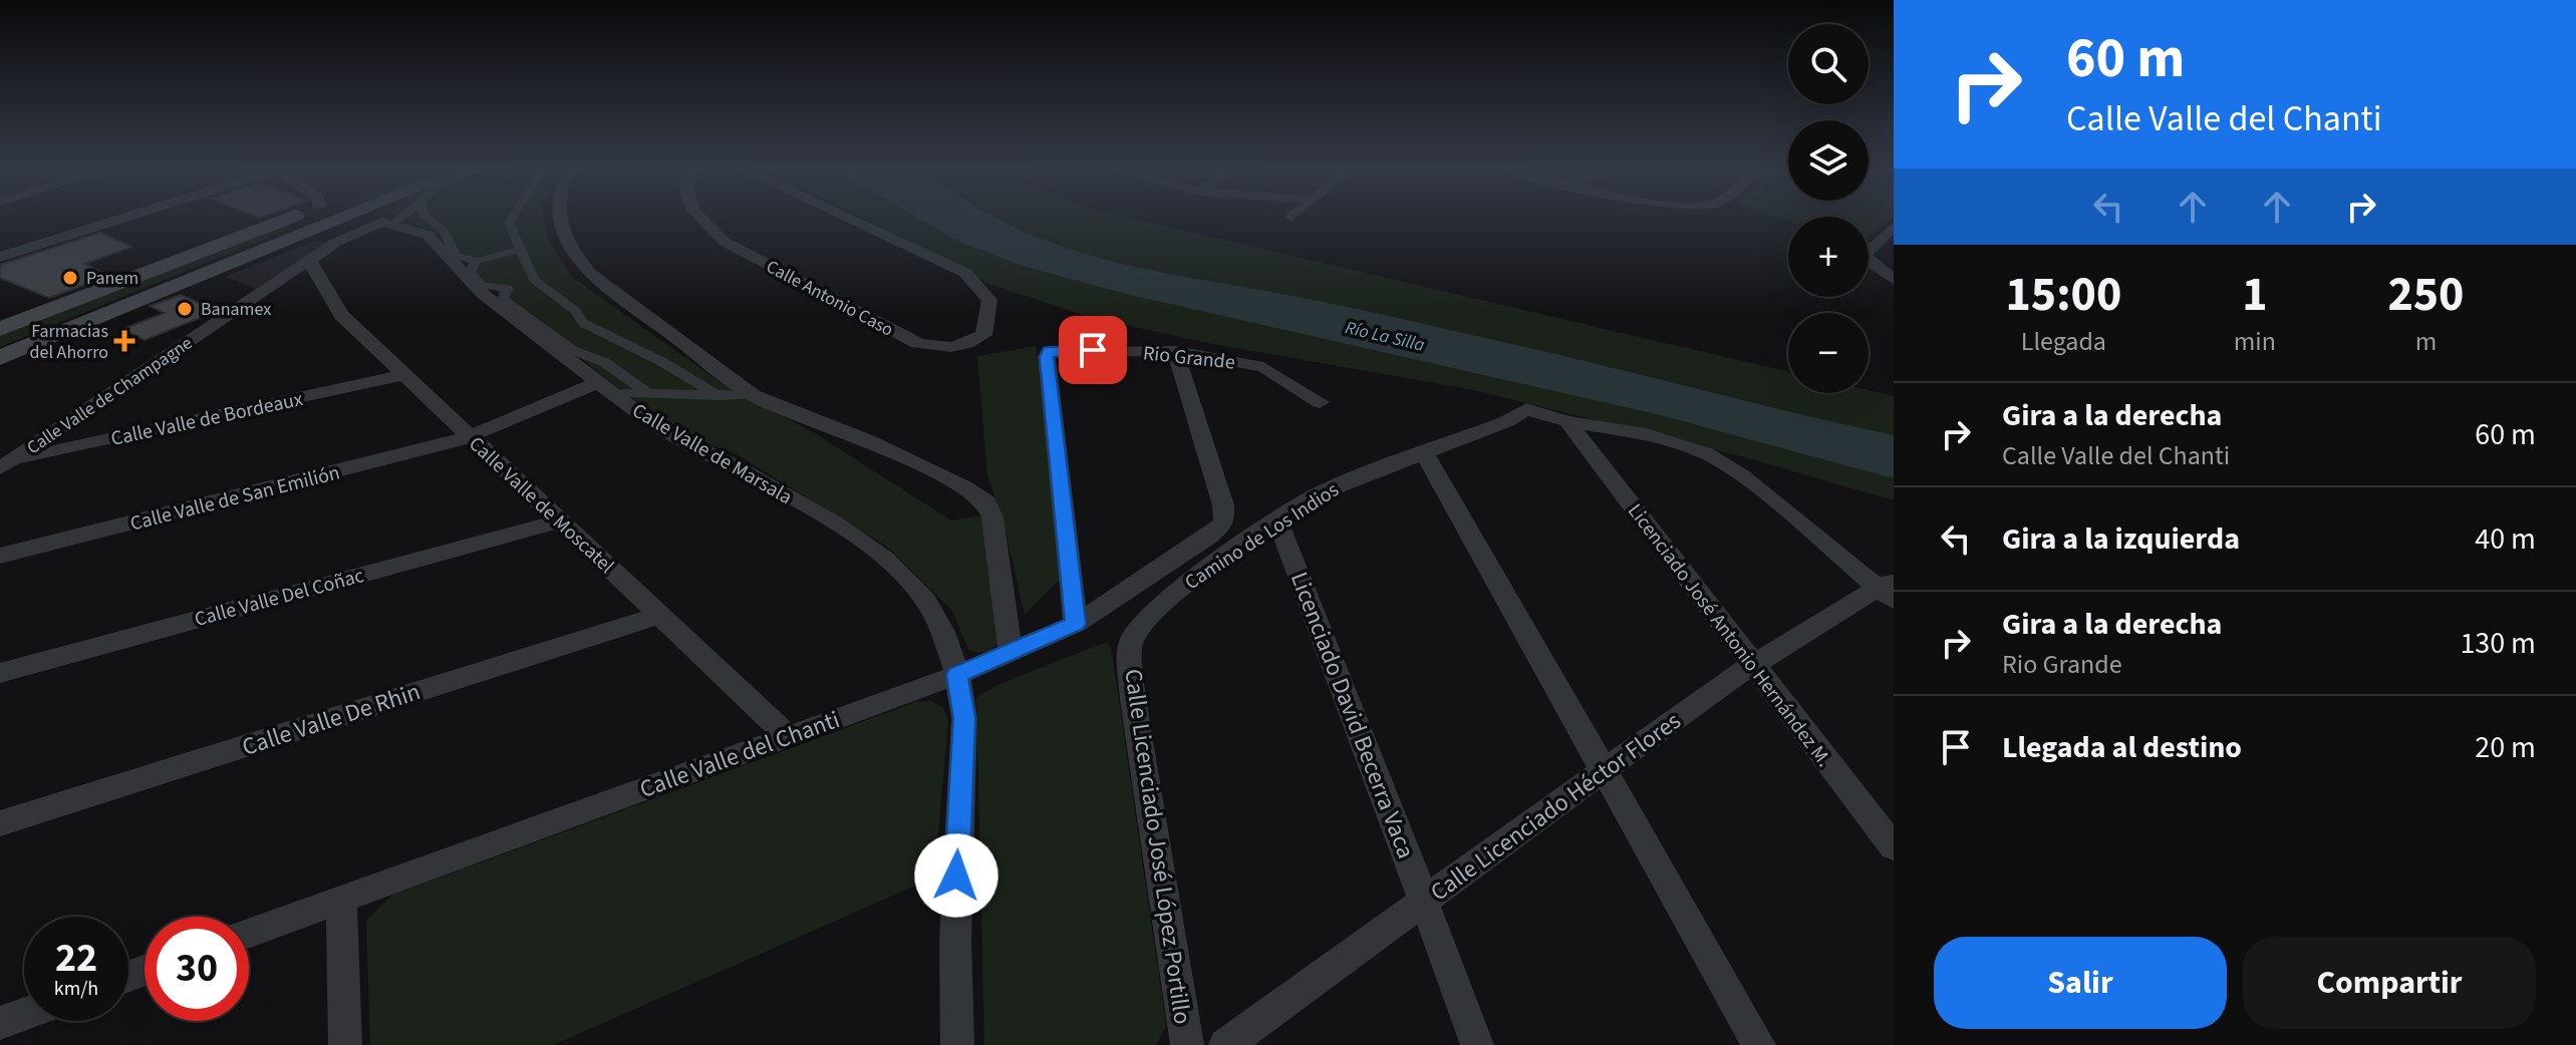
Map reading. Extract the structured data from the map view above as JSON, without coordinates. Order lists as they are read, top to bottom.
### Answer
{
  "streets": {
    "street": [
      "Calle Antonio Caso",
      "Rio Grande",
      "Calle Valle de Champagne",
      "Calle Valle de Bordeaux",
      "Calle Valle de Marsala",
      "Calle Valle de San Emilión",
      "Calle Valle de Moscatel",
      "Camino de Los Indios",
      "Calle Valle Del Coñac",
      "Licenciado José Antonio Hernández M.",
      "Licenciado David Becerra Vaca",
      "Calle Valle De Rhin",
      "Calle Valle del Chanti",
      "Calle Licenciado Héctor Flores",
      "Calle Licenciado José López Portillo"
    ]
  },
  "crossings": [
    ["Rio Grande", "Calle Valle del Chanti"],
    ["Calle Valle de Champagne", "Calle Valle de Bordeaux"],
    ["Calle Valle de Champagne", "Calle Valle de Marsala"],
    ["Calle Valle de Champagne", "Calle Valle de Moscatel"],
    ["Calle Valle de Bordeaux", "Calle Valle de Moscatel"],
    ["Calle Valle de Marsala", "Calle Valle de San Emilión"],
    ["Calle Valle de Marsala", "Calle Valle del Chanti"],
    ["Calle Valle de San Emilión", "Calle Valle de Moscatel"],
    ["Calle Valle de Moscatel", "Calle Valle Del Coñac"],
    ["Calle Valle de Moscatel", "Calle Valle De Rhin"],
    ["Calle Valle de Moscatel", "Calle Valle del Chanti"],
    ["Camino de Los Indios", "Licenciado José Antonio Hernández M."],
    ["Camino de Los Indios", "Licenciado David Becerra Vaca"],
    ["Camino de Los Indios", "Calle Licenciado José López Portillo"],
    ["Licenciado José Antonio Hernández M.", "Calle Licenciado Héctor Flores"],
    ["Licenciado David Becerra Vaca", "Calle Licenciado Héctor Flores"]
  ],
  "water": ["Río La Silla"],
  "places": {
    "other": ["Panem", "Banamex"],
    "health": ["Farmacias del Ahorro"]
  },
  "page": {
    "turn": ["60 m", "Calle Valle del Chanti"],
    "map_buttons": ["+", "−"],
    "eta": [
      "15:00",
      "Llegada",
      "1",
      "min",
      "250",
      "m"
    ],
    "list": [
      {
        "name": "Gira a la derecha",
        "note": "Calle Valle del Chanti",
        "value": "60 m"
      },
      {
        "name": "Gira a la izquierda",
        "value": "40 m"
      },
      {
        "name": "Gira a la derecha",
        "note": "Rio Grande",
        "value": "130 m"
      },
      {
        "name": "Llegada al destino",
        "value": "20 m"
      }
    ],
    "speed": "22 km/h",
    "limit": "30",
    "buttons": ["Salir", "Compartir"]
  }
}
